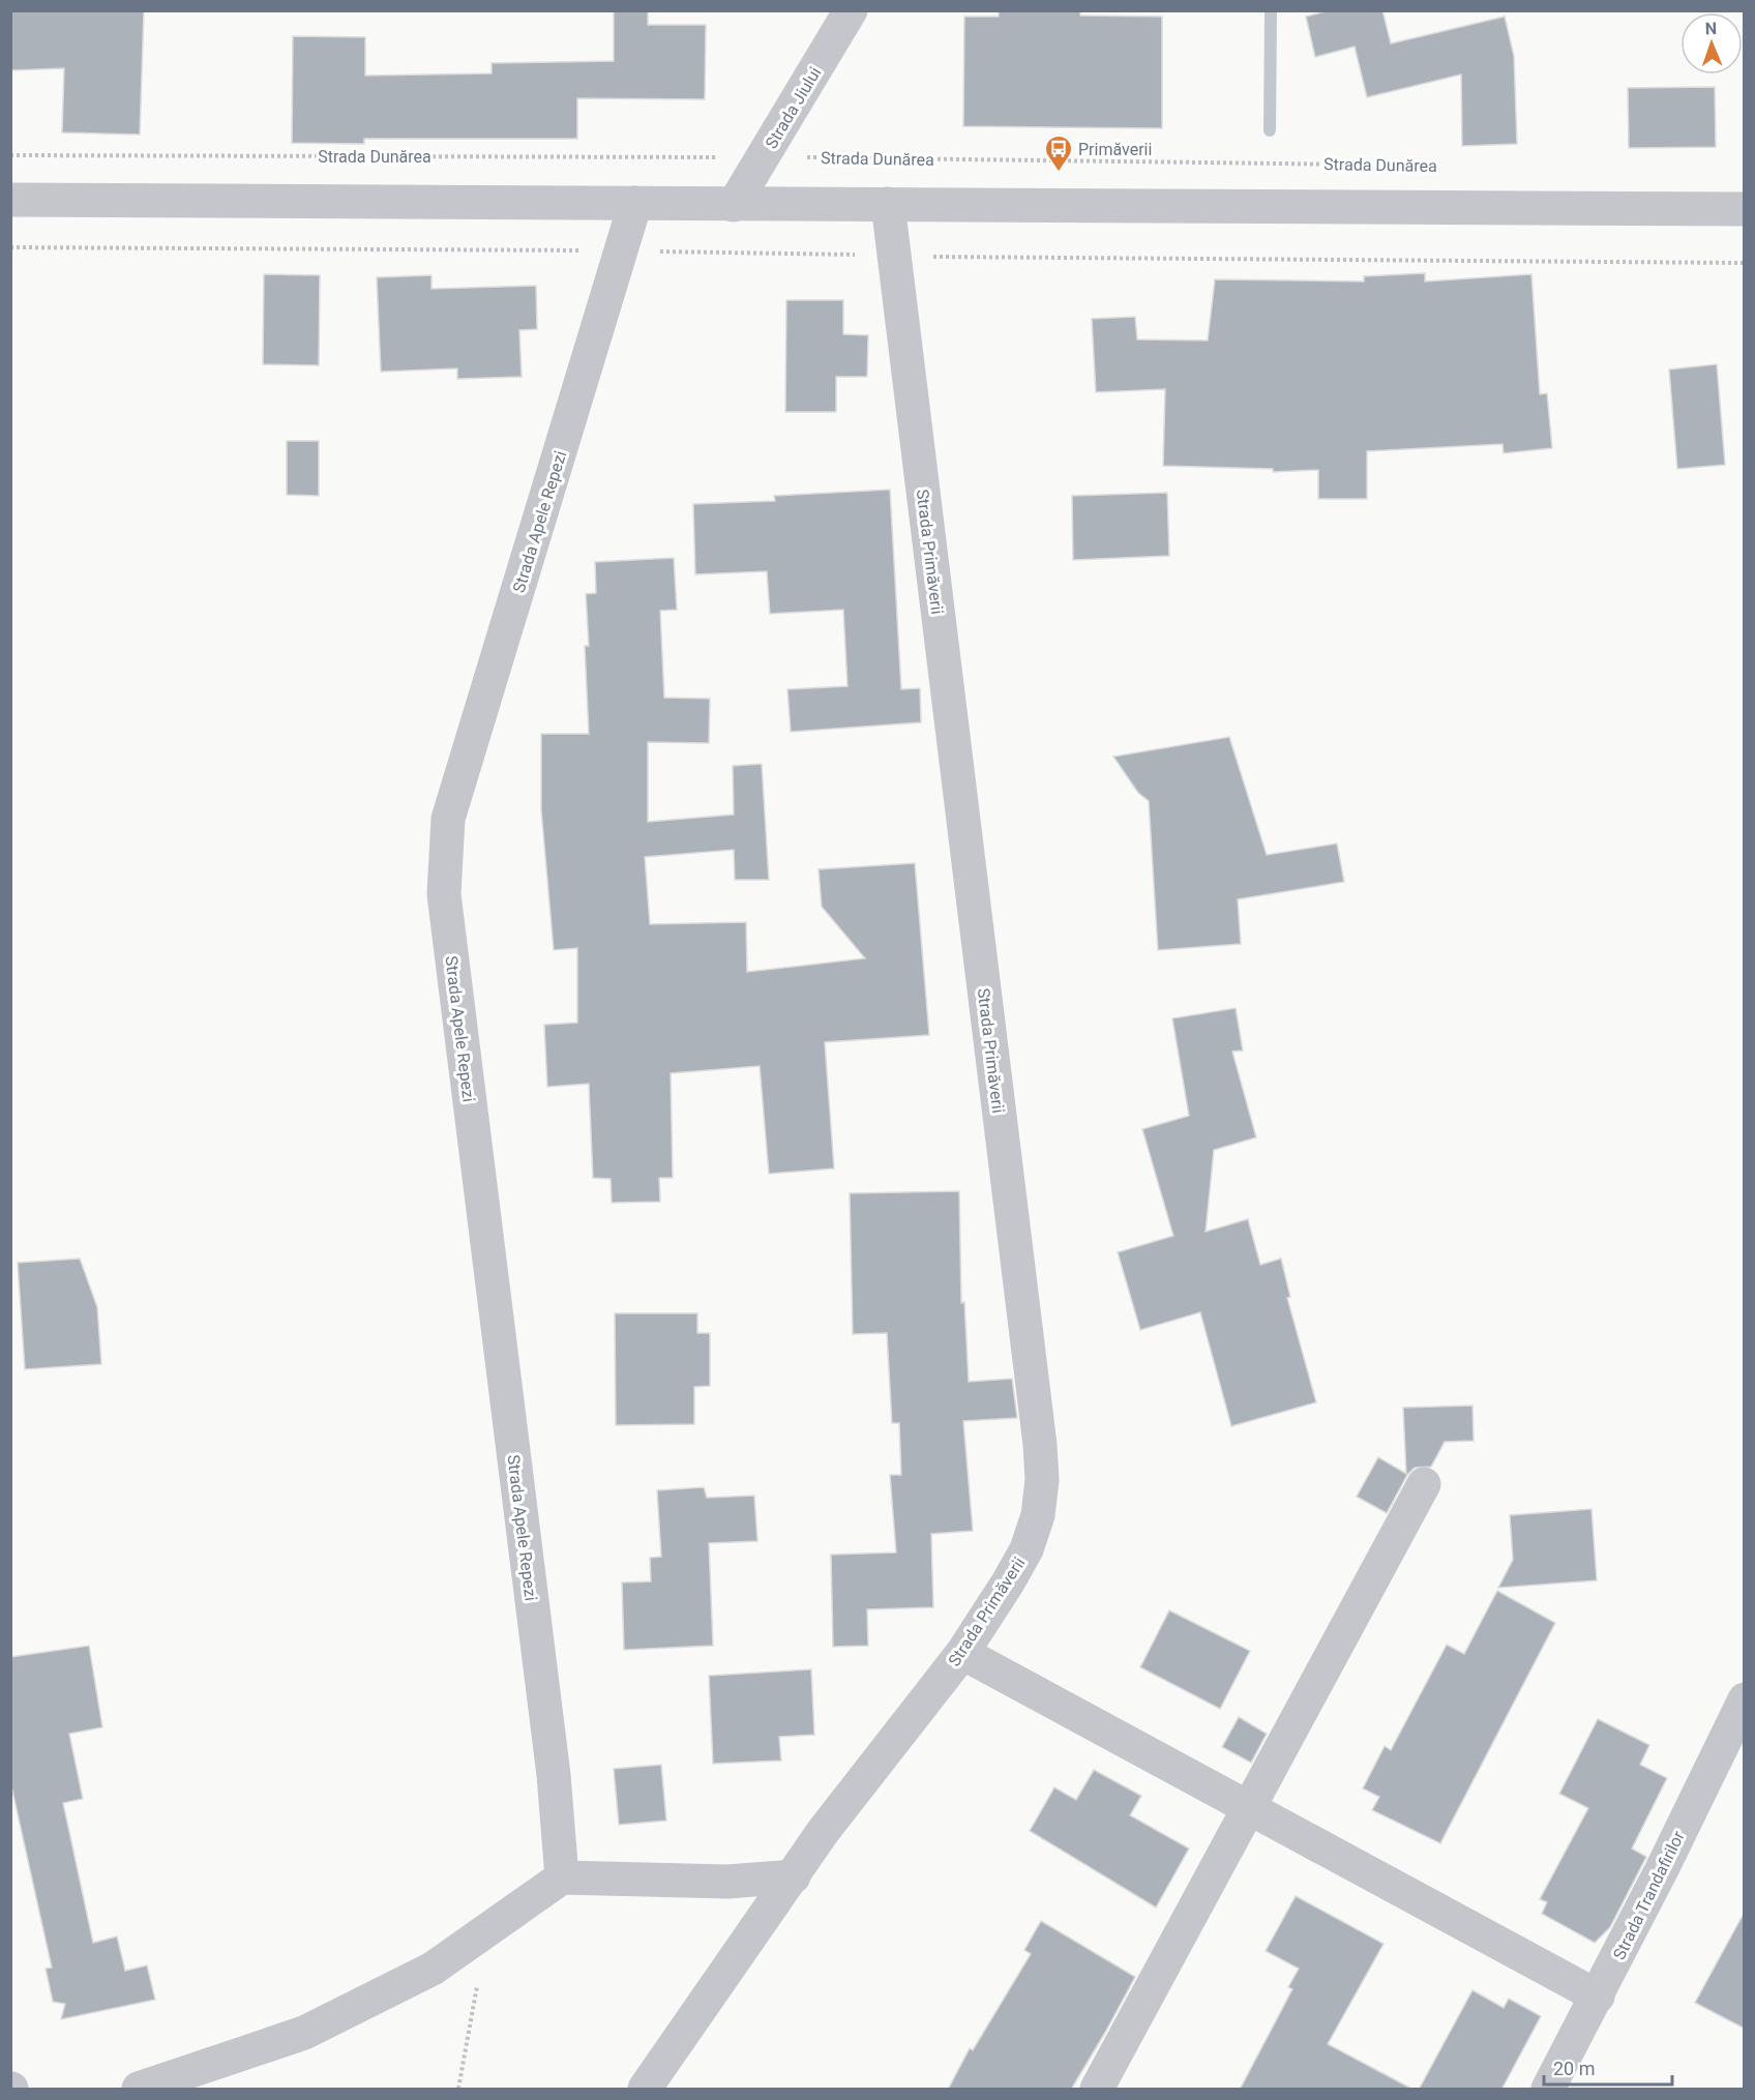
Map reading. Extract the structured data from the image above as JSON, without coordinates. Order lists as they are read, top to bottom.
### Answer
{
  "streets": {
    "street": [
      "Strada Jiului",
      "Strada Apele Repezi",
      "Strada Primăverii",
      "Strada Trandafirilor"
    ],
    "path": ["Strada Dunărea"]
  },
  "crossings": [
    ["Strada Jiului", "Strada Dunărea"]
  ],
  "places": {
    "bus stop": ["Primăverii"]
  },
  "scale_bar": "20 m",
  "north": "top"
}
